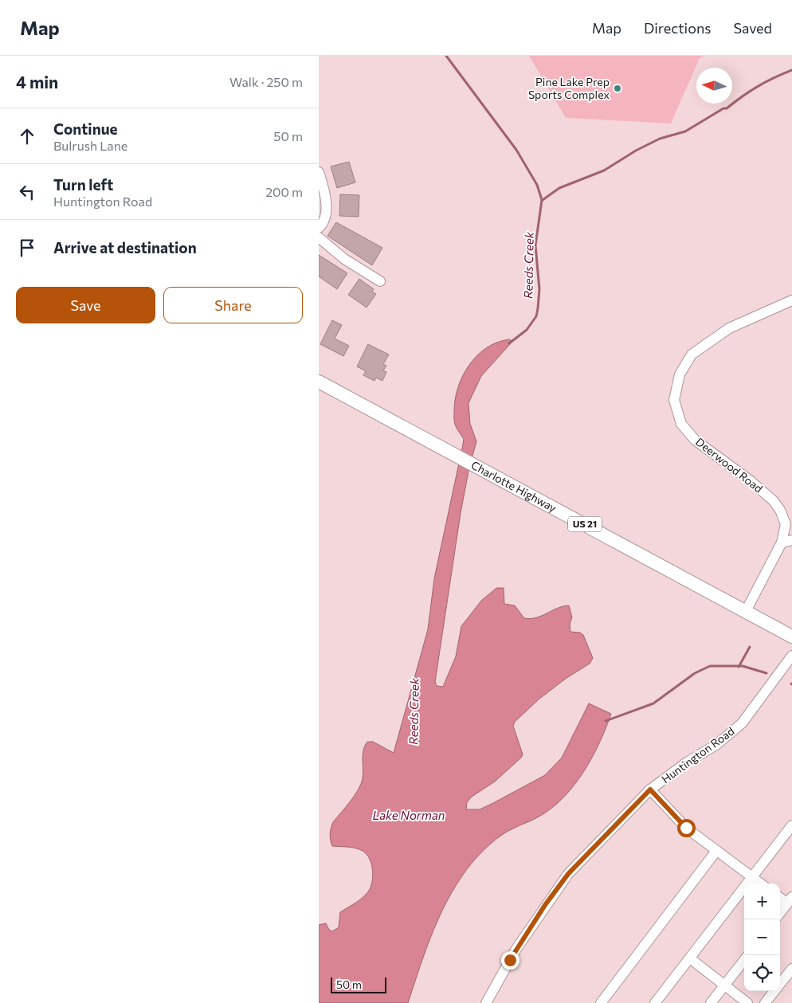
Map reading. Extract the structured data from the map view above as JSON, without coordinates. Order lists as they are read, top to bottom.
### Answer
{
  "streets": {
    "main road": ["Charlotte Highway", "US 21"],
    "street": ["Deerwood Road", "Huntington Road"]
  },
  "crossings": [
    ["Deerwood Road", "Charlotte Highway"]
  ],
  "water": ["Reeds Creek", "Lake Norman"],
  "places": ["Pine Lake Prep Sports Complex"],
  "scale_bar": "50 m",
  "north": "left",
  "page": {
    "header": "Map",
    "nav": ["Map", "Directions", "Saved"],
    "heading": ["4 min", "Walk · 250 m"],
    "list": [
      ["Continue", "Bulrush Lane", "50 m"],
      ["Turn left", "Huntington Road", "200 m"],
      "Arrive at destination"
    ],
    "buttons": ["Save", "Share"],
    "map_buttons": ["+", "−"],
    "scale": "50 m"
  }
}
